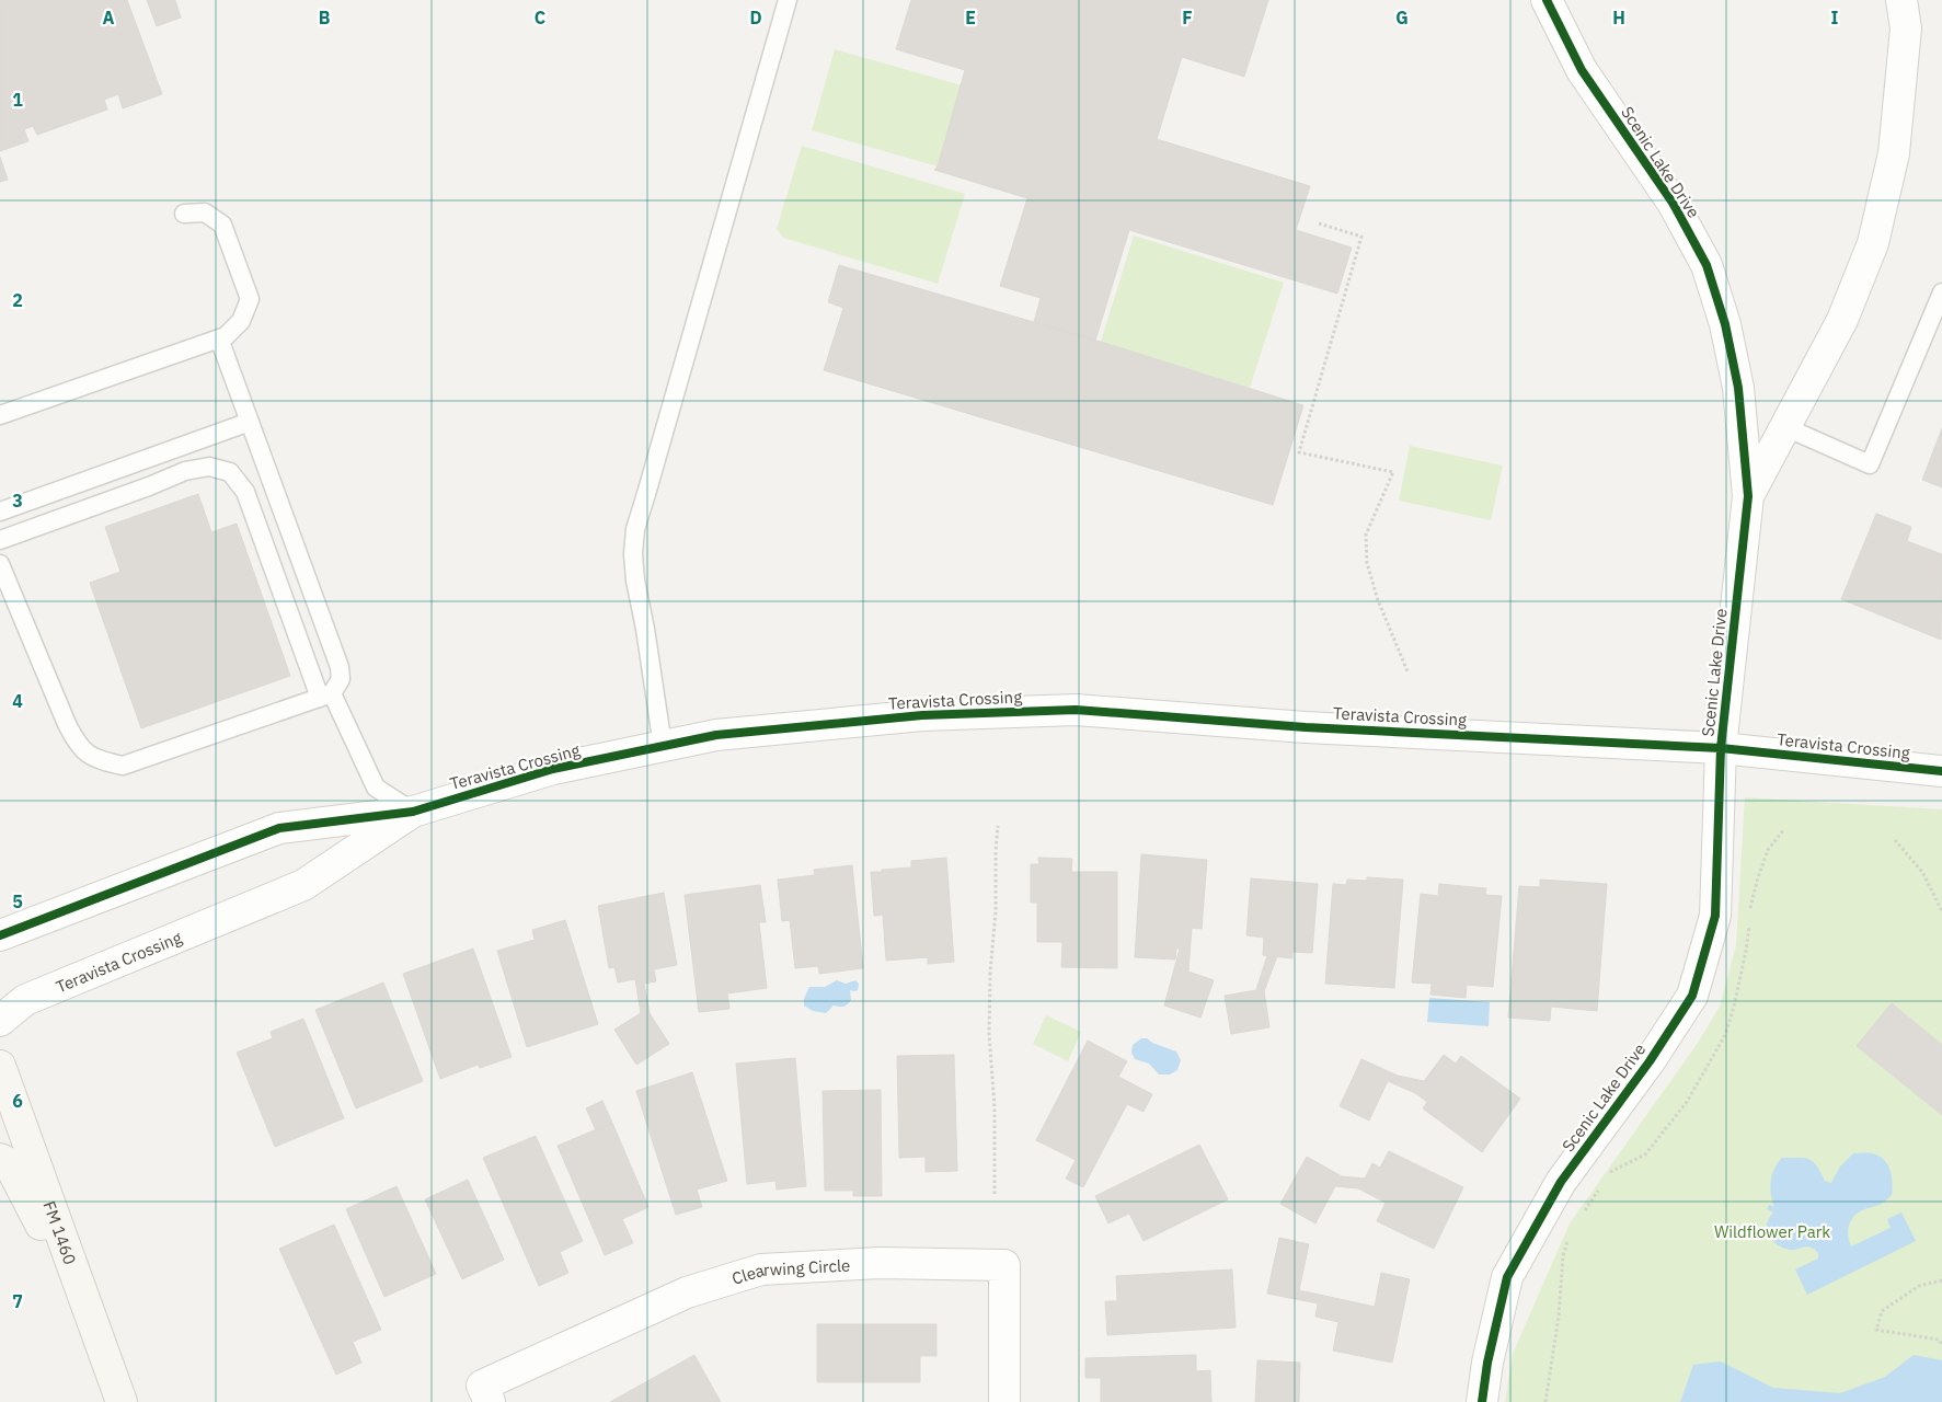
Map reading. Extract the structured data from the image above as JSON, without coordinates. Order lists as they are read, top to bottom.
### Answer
{
  "streets": {
    "main road": ["FM 1460"],
    "street": ["Scenic Lake Drive", "Teravista Crossing", "Clearwing Circle"]
  },
  "crossings": [
    ["Scenic Lake Drive", "Teravista Crossing"]
  ],
  "parks": ["Wildflower Park"],
  "grid": {
    "columns": [
      "A",
      "B",
      "C",
      "D",
      "E",
      "F",
      "G",
      "H",
      "I"
    ],
    "rows": [
      "1",
      "2",
      "3",
      "4",
      "5",
      "6",
      "7"
    ]
  }
}
